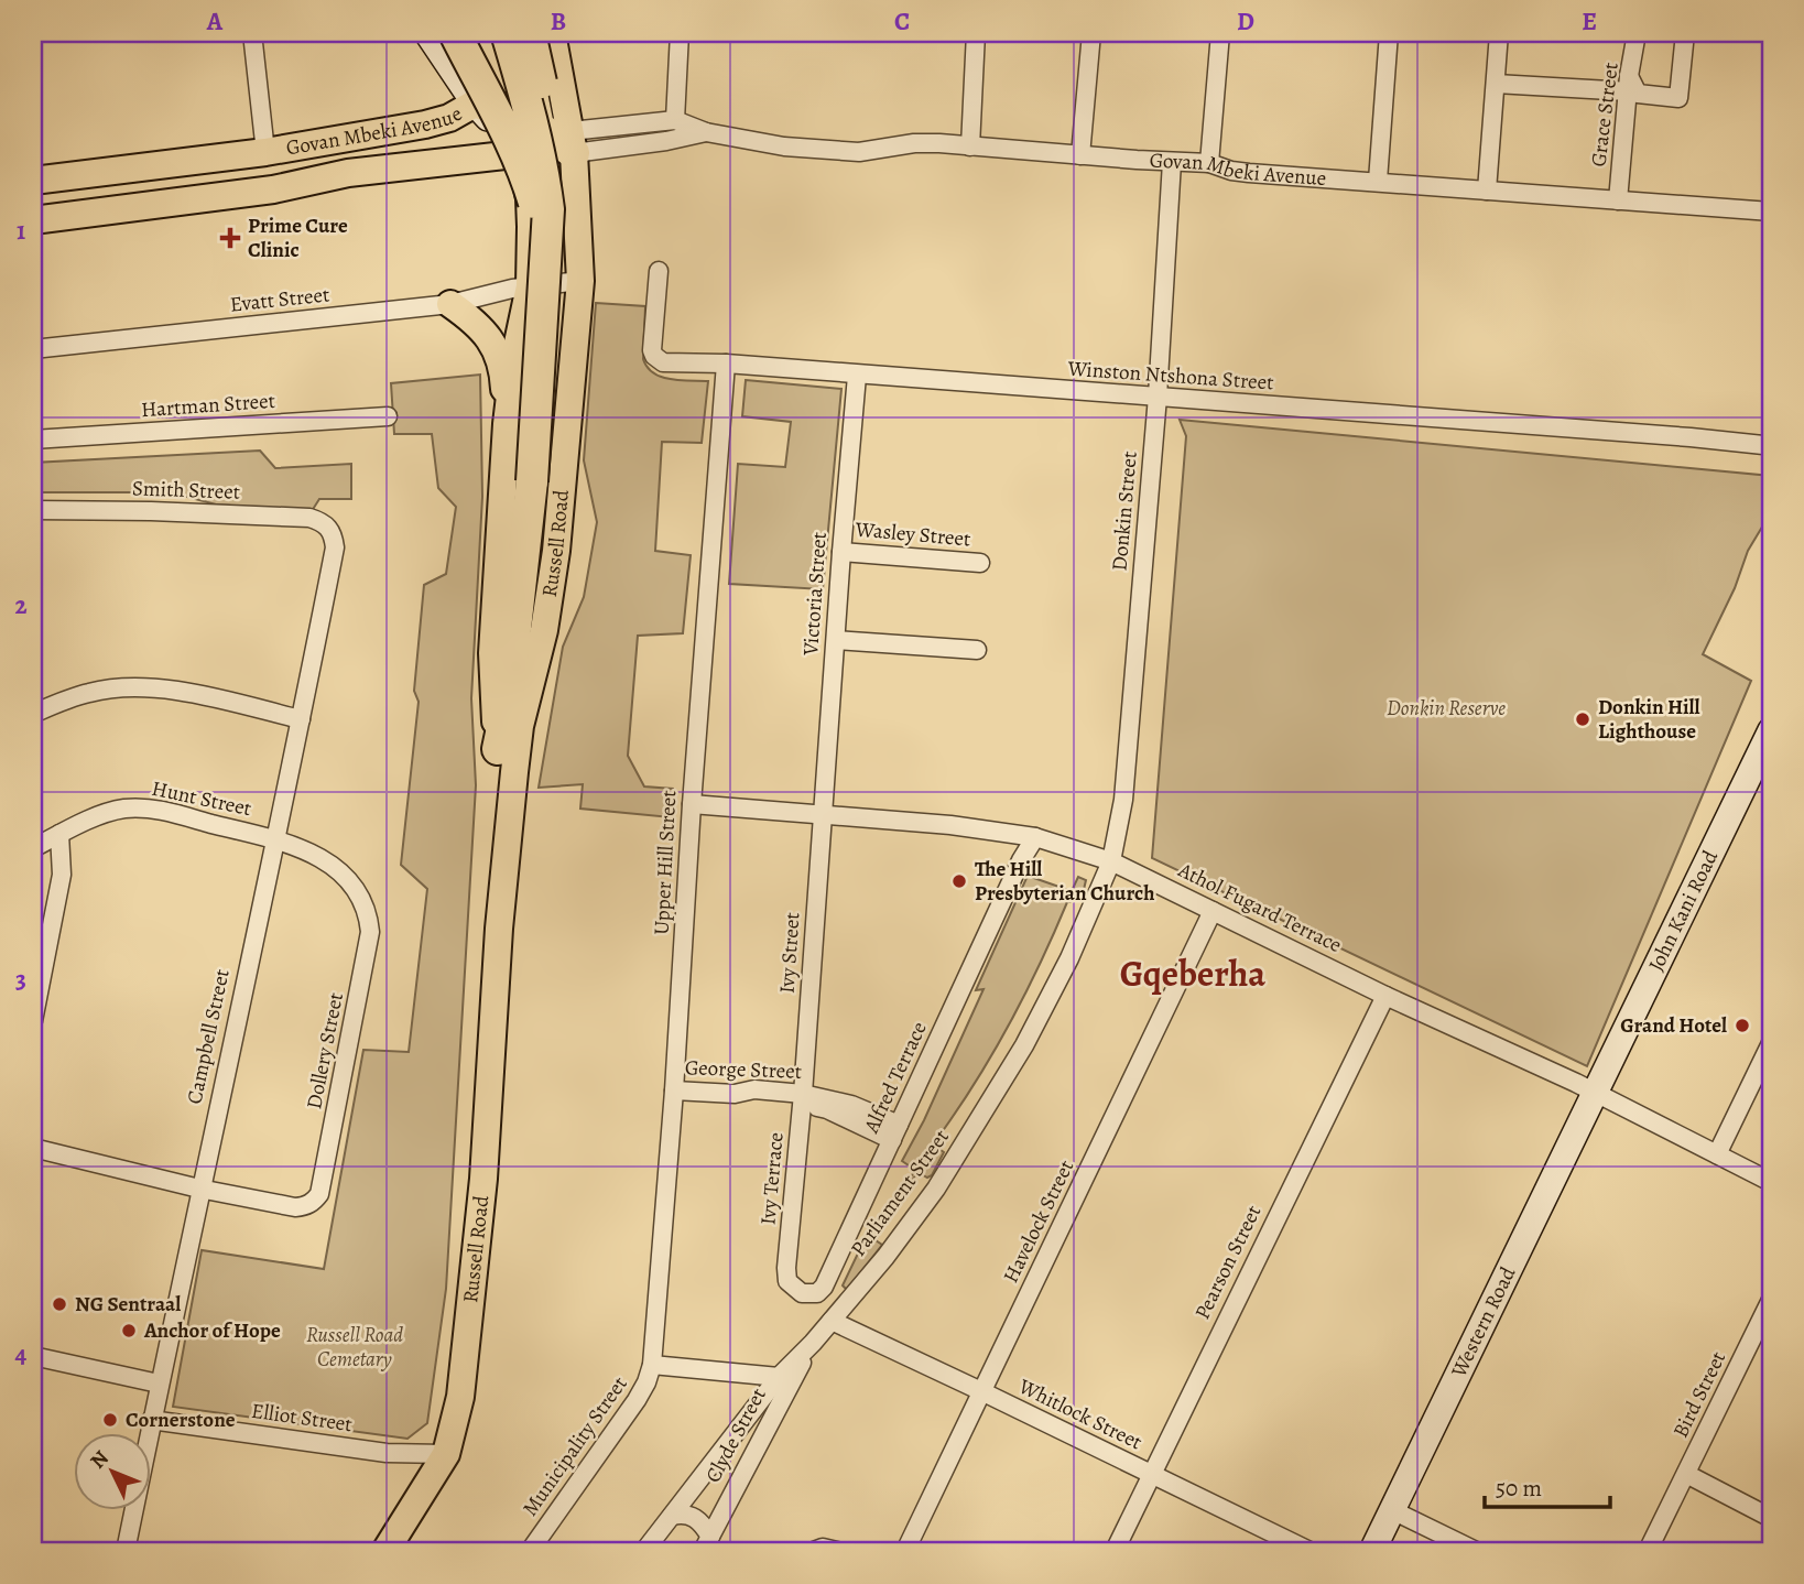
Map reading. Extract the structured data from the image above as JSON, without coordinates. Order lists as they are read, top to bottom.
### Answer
{
  "streets": {
    "main road": ["Govan Mbeki Avenue", "Russell Road"],
    "street": [
      "Grace Street",
      "Evatt Street",
      "Winston Ntshona Street",
      "Hartman Street",
      "Smith Street",
      "Donkin Street",
      "Wasley Street",
      "Victoria Street",
      "Hunt Street",
      "Upper Hill Street",
      "Athol Fugard Terrace",
      "John Kani Road",
      "Ivy Street",
      "Campbell Street",
      "Dollery Street",
      "George Street",
      "Alfred Terrace",
      "Ivy Terrace",
      "Parliament Street",
      "Havelock Street",
      "Pearson Street",
      "Western Road",
      "Bird Street",
      "Whitlock Street",
      "Elliot Street",
      "Clyde Street",
      "Municipality Street"
    ]
  },
  "crossings": [
    ["Grace Street", "Govan Mbeki Avenue"],
    ["Govan Mbeki Avenue", "Donkin Street"],
    ["Govan Mbeki Avenue", "Russell Road"],
    ["Evatt Street", "Russell Road"],
    ["Winston Ntshona Street", "Donkin Street"],
    ["Winston Ntshona Street", "Victoria Street"],
    ["Winston Ntshona Street", "Upper Hill Street"],
    ["Smith Street", "Campbell Street"],
    ["Donkin Street", "Athol Fugard Terrace"],
    ["Donkin Street", "Parliament Street"],
    ["Wasley Street", "Victoria Street"],
    ["Russell Road", "Elliot Street"],
    ["Victoria Street", "Athol Fugard Terrace"],
    ["Victoria Street", "Ivy Street"],
    ["Hunt Street", "Campbell Street"],
    ["Hunt Street", "Dollery Street"],
    ["Upper Hill Street", "Athol Fugard Terrace"],
    ["Upper Hill Street", "George Street"],
    ["Upper Hill Street", "Municipality Street"],
    ["Athol Fugard Terrace", "John Kani Road"],
    ["Athol Fugard Terrace", "Ivy Street"],
    ["Athol Fugard Terrace", "Alfred Terrace"],
    ["Athol Fugard Terrace", "Parliament Street"],
    ["Athol Fugard Terrace", "Havelock Street"],
    ["Athol Fugard Terrace", "Pearson Street"],
    ["Athol Fugard Terrace", "Western Road"],
    ["John Kani Road", "Western Road"],
    ["Ivy Street", "George Street"],
    ["Ivy Street", "Ivy Terrace"],
    ["Campbell Street", "Dollery Street"],
    ["Campbell Street", "Elliot Street"],
    ["George Street", "Alfred Terrace"],
    ["George Street", "Ivy Terrace"],
    ["Alfred Terrace", "Ivy Terrace"],
    ["Parliament Street", "Whitlock Street"],
    ["Parliament Street", "Clyde Street"],
    ["Havelock Street", "Whitlock Street"],
    ["Pearson Street", "Whitlock Street"]
  ],
  "districts": ["Gqeberha"],
  "parks": ["Donkin Reserve", "Russell Road Cemetary"],
  "places": {
    "health": ["Prime Cure Clinic"],
    "other": [
      "Donkin Hill Lighthouse",
      "The Hill Presbyterian Church",
      "Grand Hotel",
      "NG Sentraal",
      "Anchor of Hope",
      "Cornerstone"
    ]
  },
  "scale_bar": "50 m",
  "north": "top left",
  "grid": {
    "columns": [
      "A",
      "B",
      "C",
      "D",
      "E"
    ],
    "rows": [
      "1",
      "2",
      "3",
      "4"
    ]
  }
}
